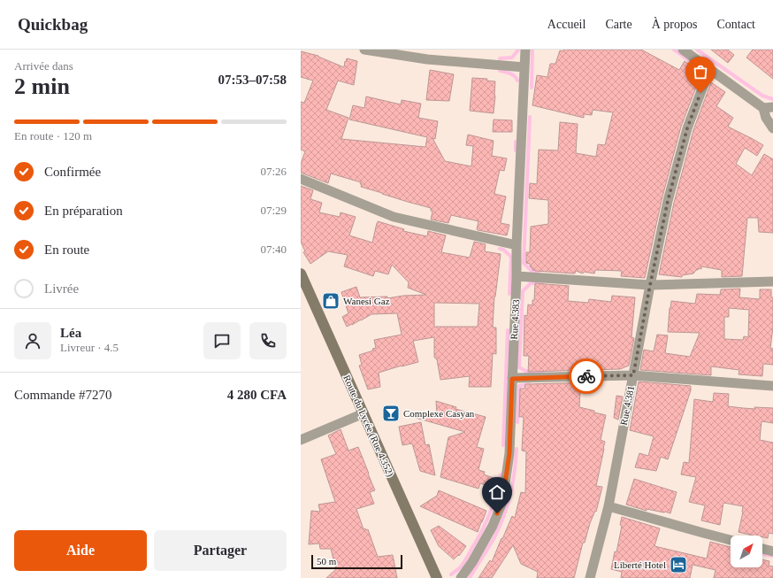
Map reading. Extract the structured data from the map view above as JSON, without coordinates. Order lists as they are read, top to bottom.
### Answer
{
  "streets": {
    "main road": ["Route du Lycée (Rue 4.352)"],
    "street": ["Rue 4.383", "Rue 4.381"]
  },
  "places": {
    "shop": ["Wanesi Gaz"],
    "bar": ["Complexe Casyan"],
    "hotel": ["Liberté Hotel"]
  },
  "scale_bar": "50 m",
  "north": "top right",
  "page": {
    "header": "Quickbag",
    "nav": [
      "Accueil",
      "Carte",
      "À propos",
      "Contact"
    ],
    "heading": ["2 min", "Arrivée dans", "07:53–07:58"],
    "panel": [
      "Léa",
      "Livreur · 4.5",
      "Commande #7270",
      "4 280 CFA"
    ],
    "bar": "En route · 120 m",
    "list": [
      ["Confirmée", "07:26"],
      ["En préparation", "07:29"],
      ["En route", "07:40"],
      "Livrée"
    ],
    "buttons": ["Aide", "Partager"],
    "scale": "50 m"
  }
}
